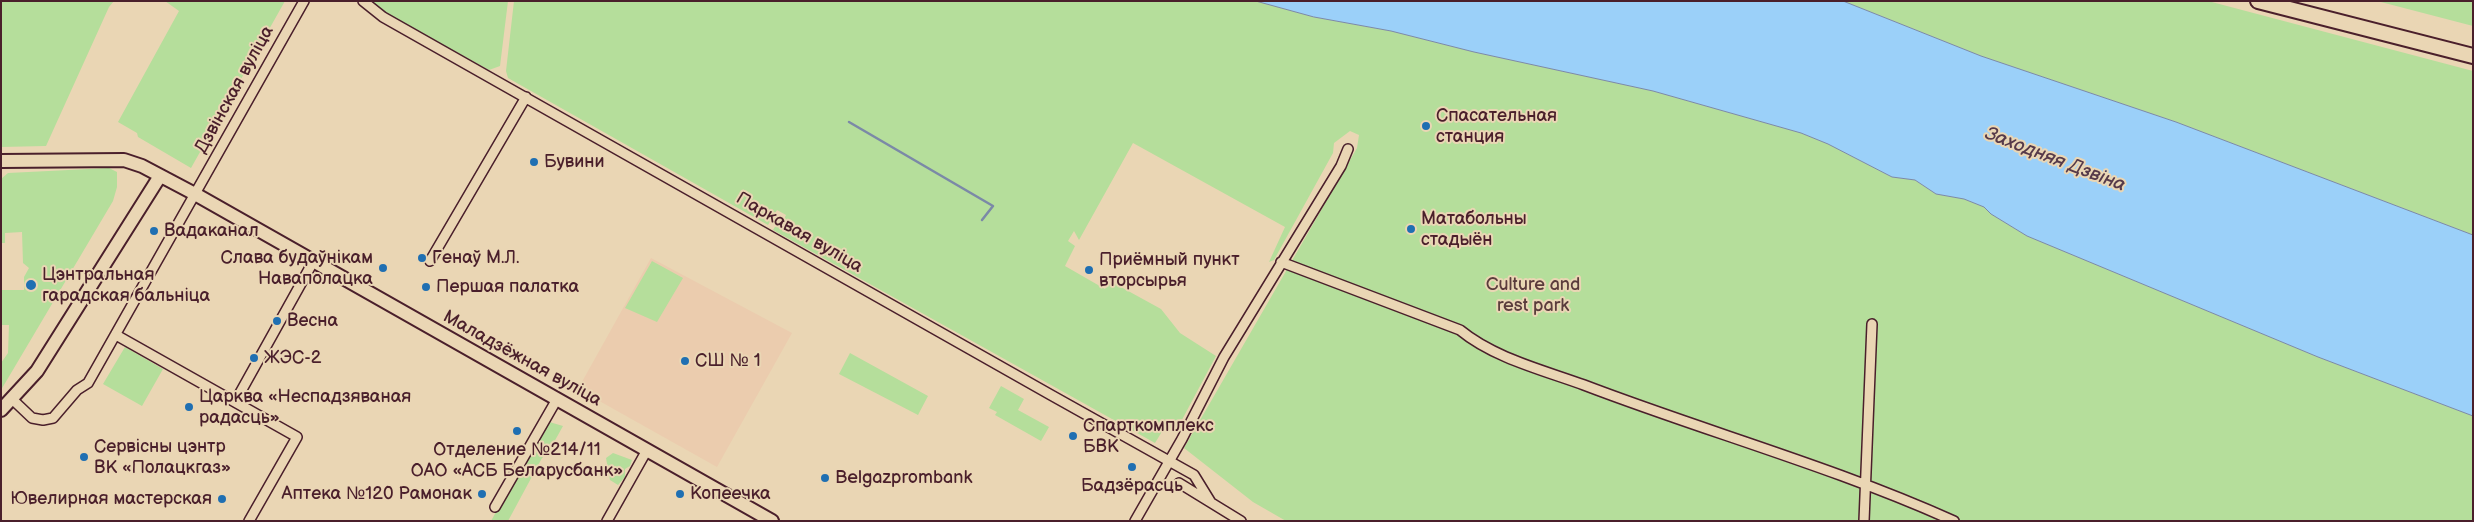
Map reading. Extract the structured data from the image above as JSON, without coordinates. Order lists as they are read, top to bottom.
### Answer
{
  "streets": {
    "street": ["Дзвінская вуліца", "Паркавая вуліца", "Маладзёжная вуліца"]
  },
  "crossings": [
    ["Дзвінская вуліца", "Маладзёжная вуліца"]
  ],
  "water": ["Заходняя Дзвіна"],
  "parks": ["Culture and rest park"],
  "places": [
    "Спасательная станция",
    "Бувини",
    "Матабольны стадыён",
    "Вадаканал",
    "Генаў М.Л.",
    "Слава будаўнікам Наваполацка",
    "Приёмный пункт вторсырья",
    "Цэнтральная гарадская бальніца",
    "Першая палатка",
    "Весна",
    "ЖЭС-2",
    "СШ № 1",
    "Царква «Неспадзяваная радасць»",
    "Отделение №214/11 ОАО «АСБ Беларусбанк»",
    "Спарткомплекс БВК",
    "Сервісны цэнтр ВК «Полацкгаз»",
    "Бадзёрасць",
    "Belgazprombank",
    "Аптека №120 Рамонак",
    "Копеечка",
    "Ювелирная мастерская"
  ]
}
